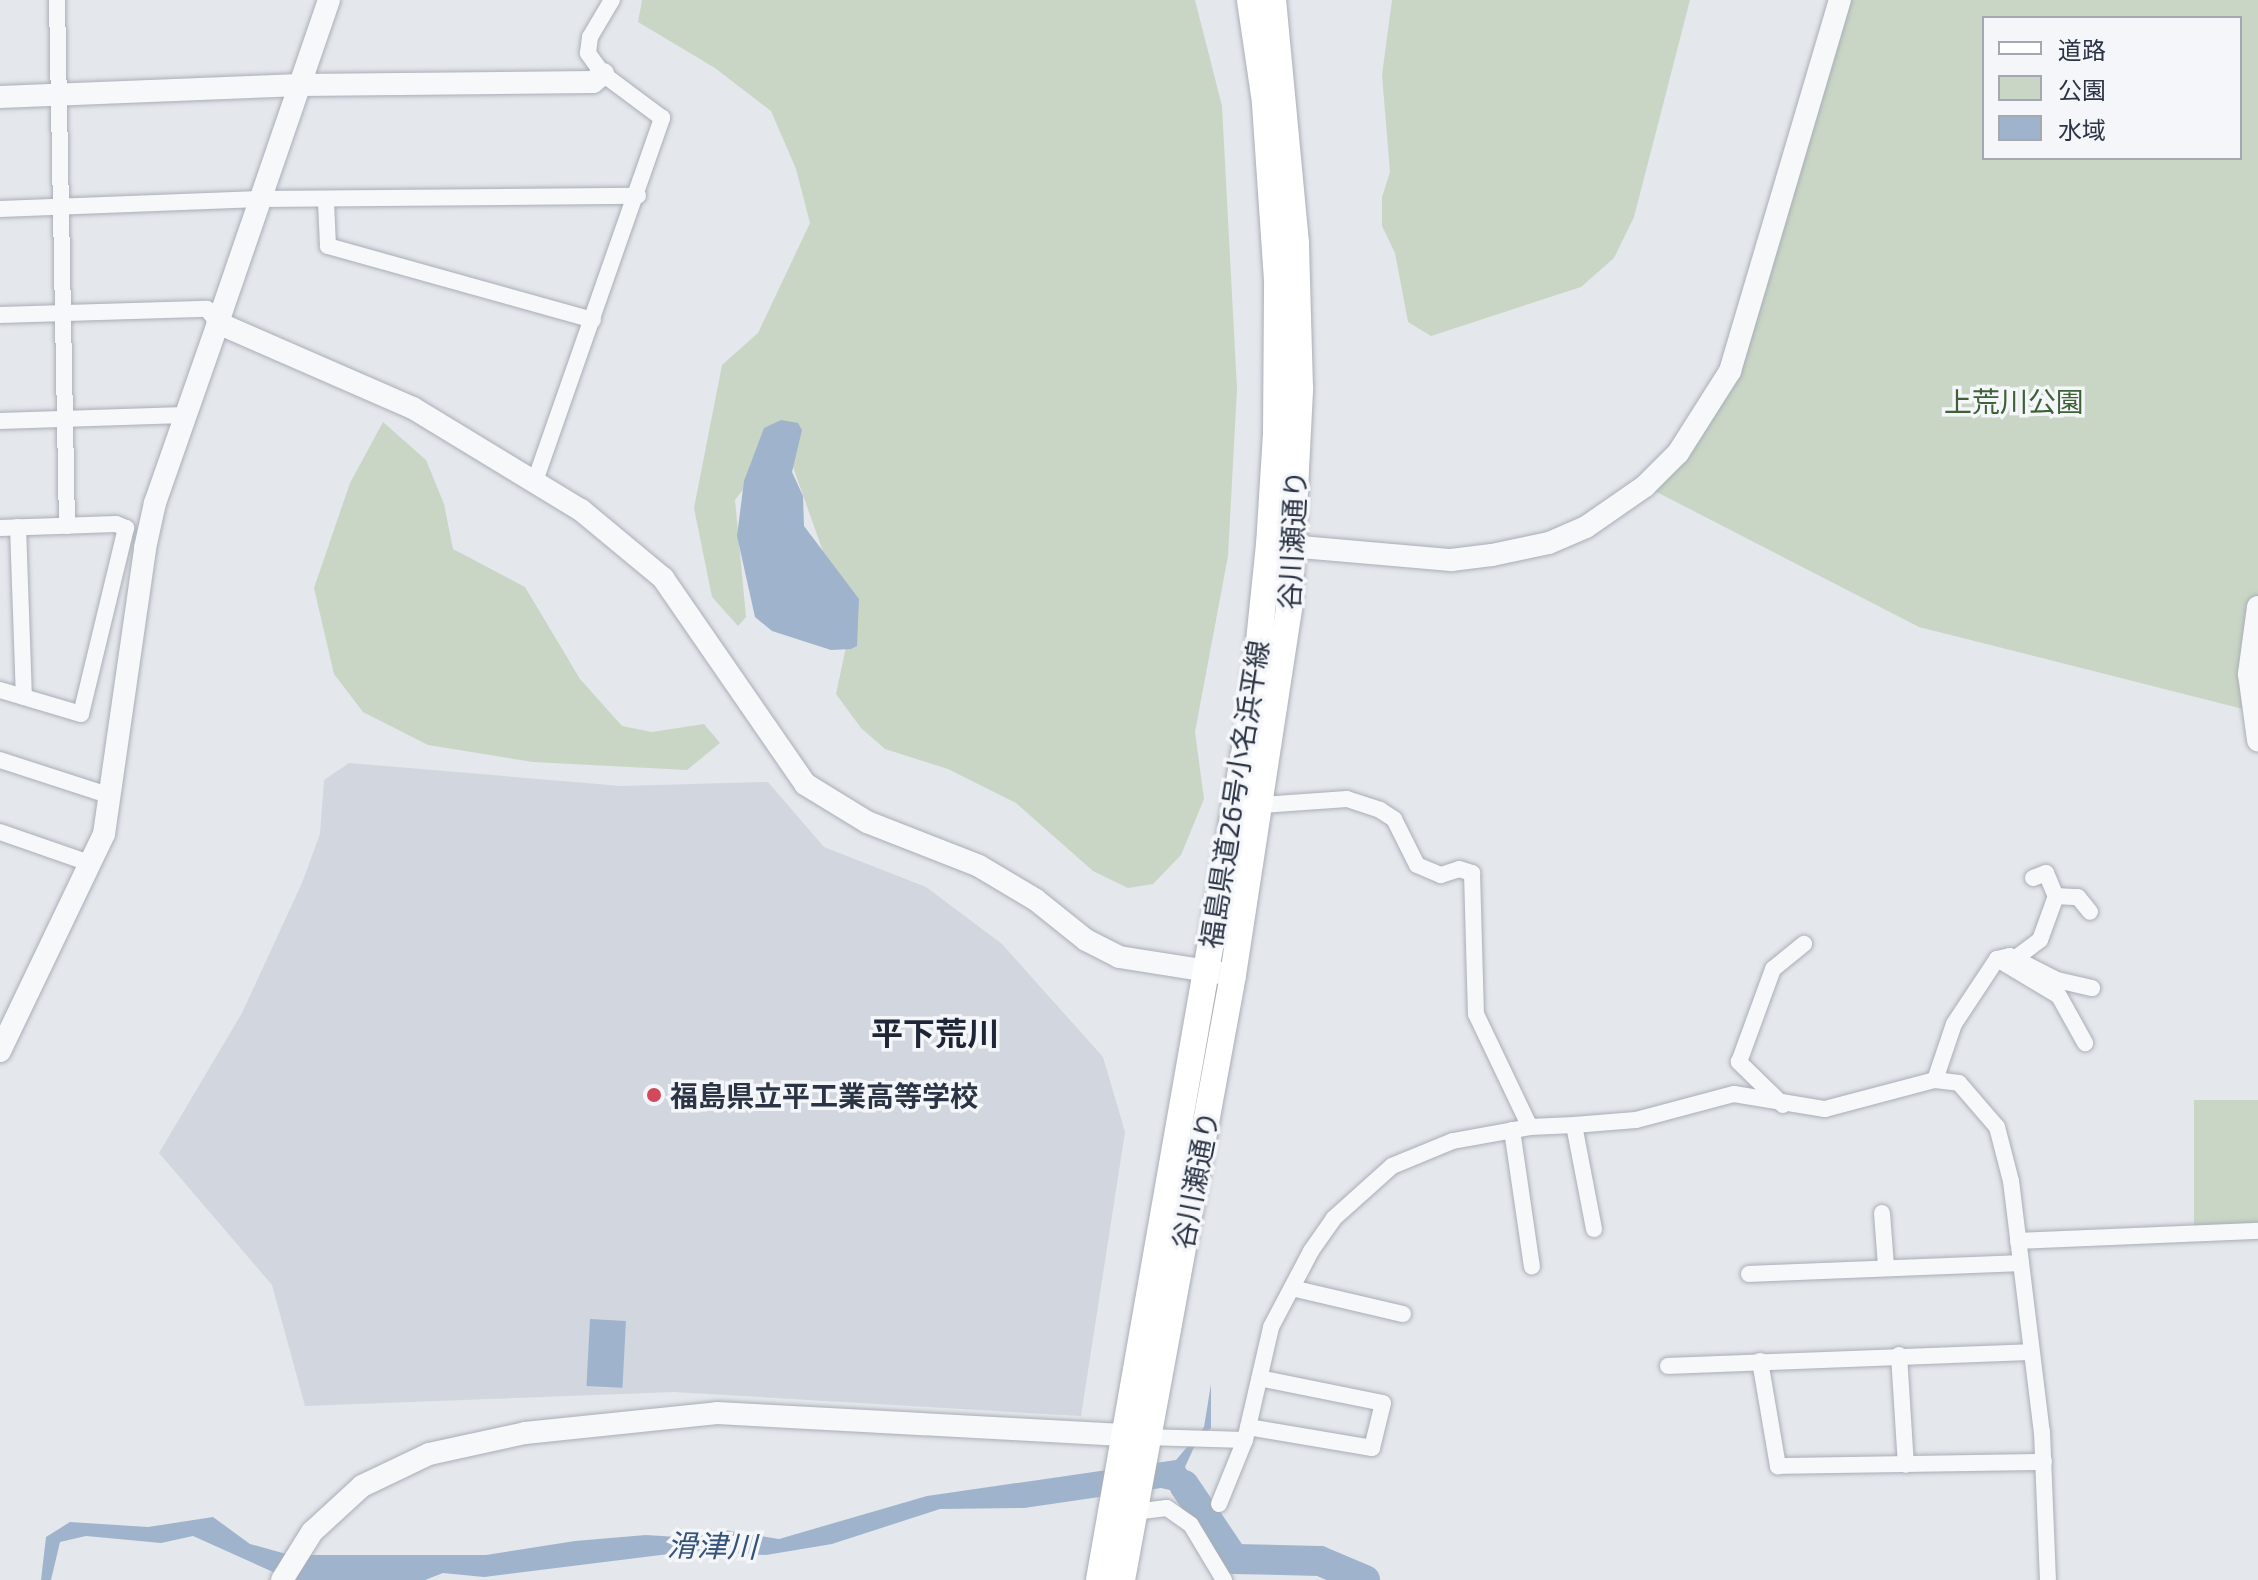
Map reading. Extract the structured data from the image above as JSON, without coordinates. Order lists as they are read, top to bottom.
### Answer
{
  "streets": {
    "main road": ["谷川瀬通り", "福島県道26号小名浜平線"]
  },
  "crossings": [
    ["谷川瀬通り", "福島県道26号小名浜平線"]
  ],
  "districts": ["平下荒川"],
  "water": ["滑津川"],
  "parks": ["上荒川公園"],
  "places": ["福島県立平工業高等学校"],
  "legend": ["道路", "公園", "水域"]
}
